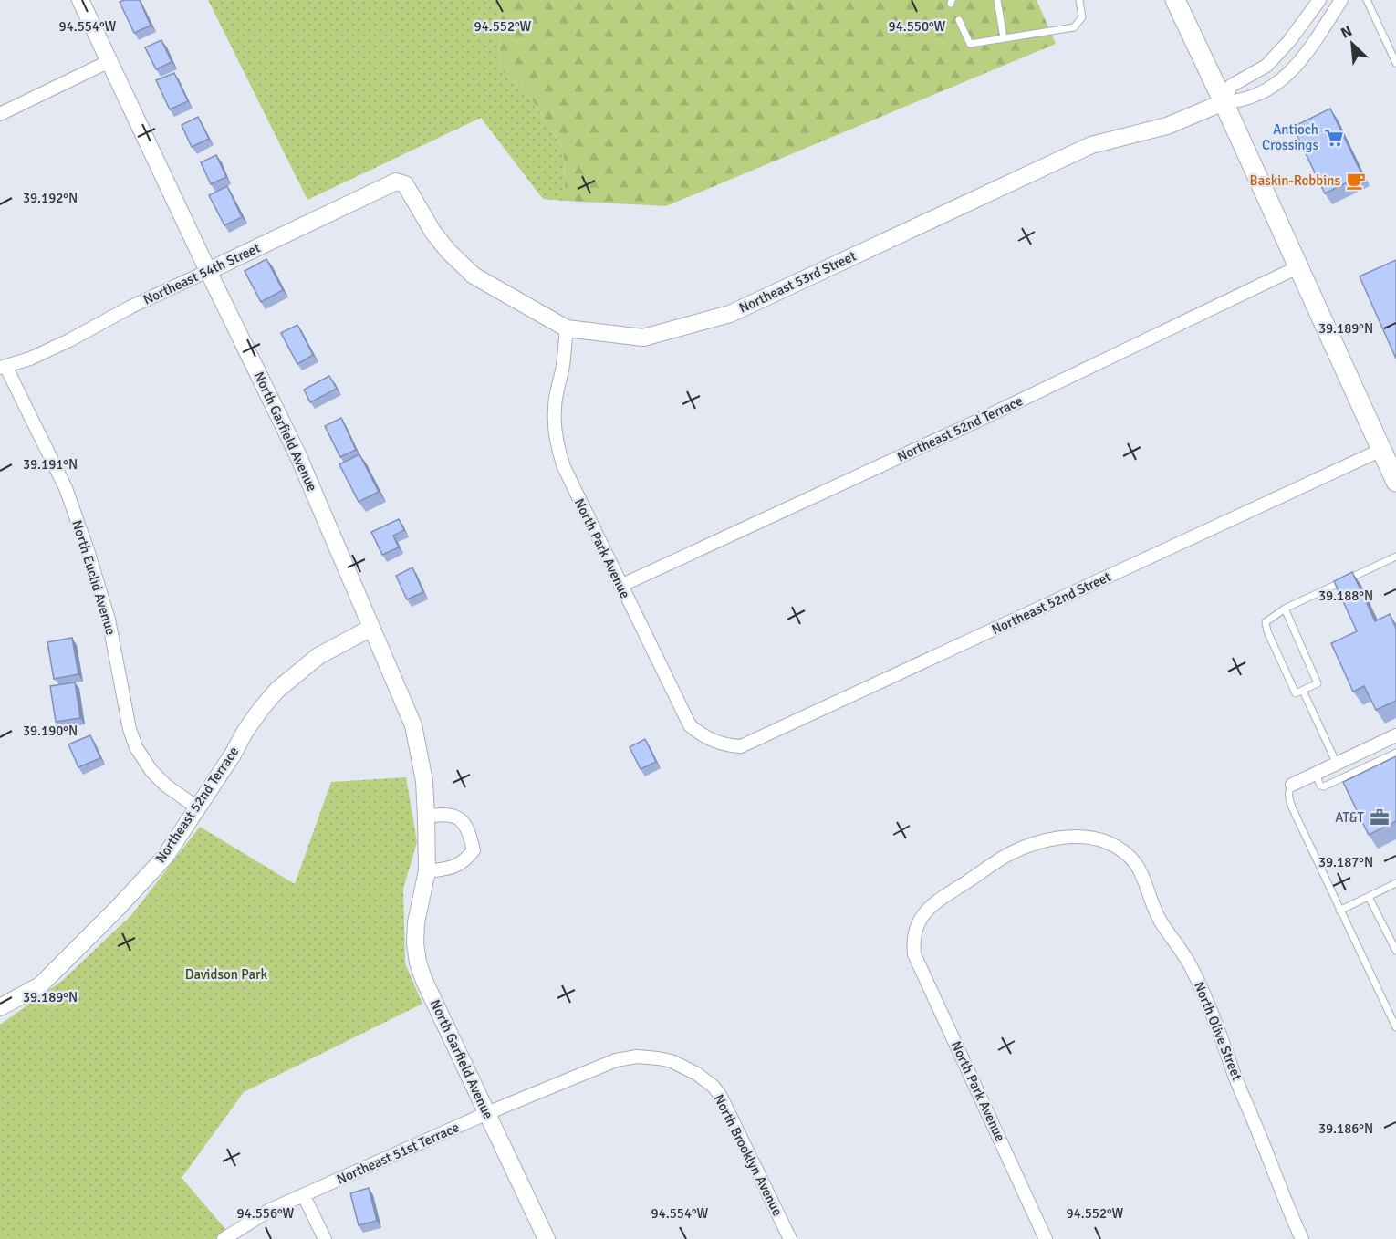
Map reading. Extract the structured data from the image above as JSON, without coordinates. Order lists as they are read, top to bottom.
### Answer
{
  "streets": {
    "street": [
      "Northeast 54th Street",
      "Northeast 53rd Street",
      "Northeast 52nd Terrace",
      "North Garfield Avenue",
      "North Park Avenue",
      "North Euclid Avenue",
      "Northeast 52nd Street",
      "North Olive Street",
      "Northeast 51st Terrace",
      "North Brooklyn Avenue"
    ]
  },
  "crossings": [
    ["Northeast 54th Street", "Northeast 53rd Street"],
    ["Northeast 54th Street", "North Garfield Avenue"],
    ["Northeast 54th Street", "North Euclid Avenue"],
    ["Northeast 53rd Street", "North Park Avenue"],
    ["Northeast 52nd Terrace", "North Garfield Avenue"],
    ["Northeast 52nd Terrace", "North Park Avenue"],
    ["Northeast 52nd Terrace", "North Euclid Avenue"],
    ["North Garfield Avenue", "Northeast 51st Terrace"],
    ["North Park Avenue", "Northeast 52nd Street"],
    ["North Park Avenue", "North Olive Street"],
    ["Northeast 51st Terrace", "North Brooklyn Avenue"]
  ],
  "parks": ["Davidson Park"],
  "places": {
    "supermarket": ["Antioch Crossings"],
    "cafe": ["Baskin-Robbins"],
    "office": ["AT&T"]
  },
  "north": "top left",
  "coordinates": [
    "94.554°W",
    "94.552°W",
    "94.550°W",
    "39.192°N",
    "39.189°N",
    "39.191°N",
    "39.188°N",
    "39.190°N",
    "39.187°N",
    "39.186°N",
    "94.556°W"
  ]
}
